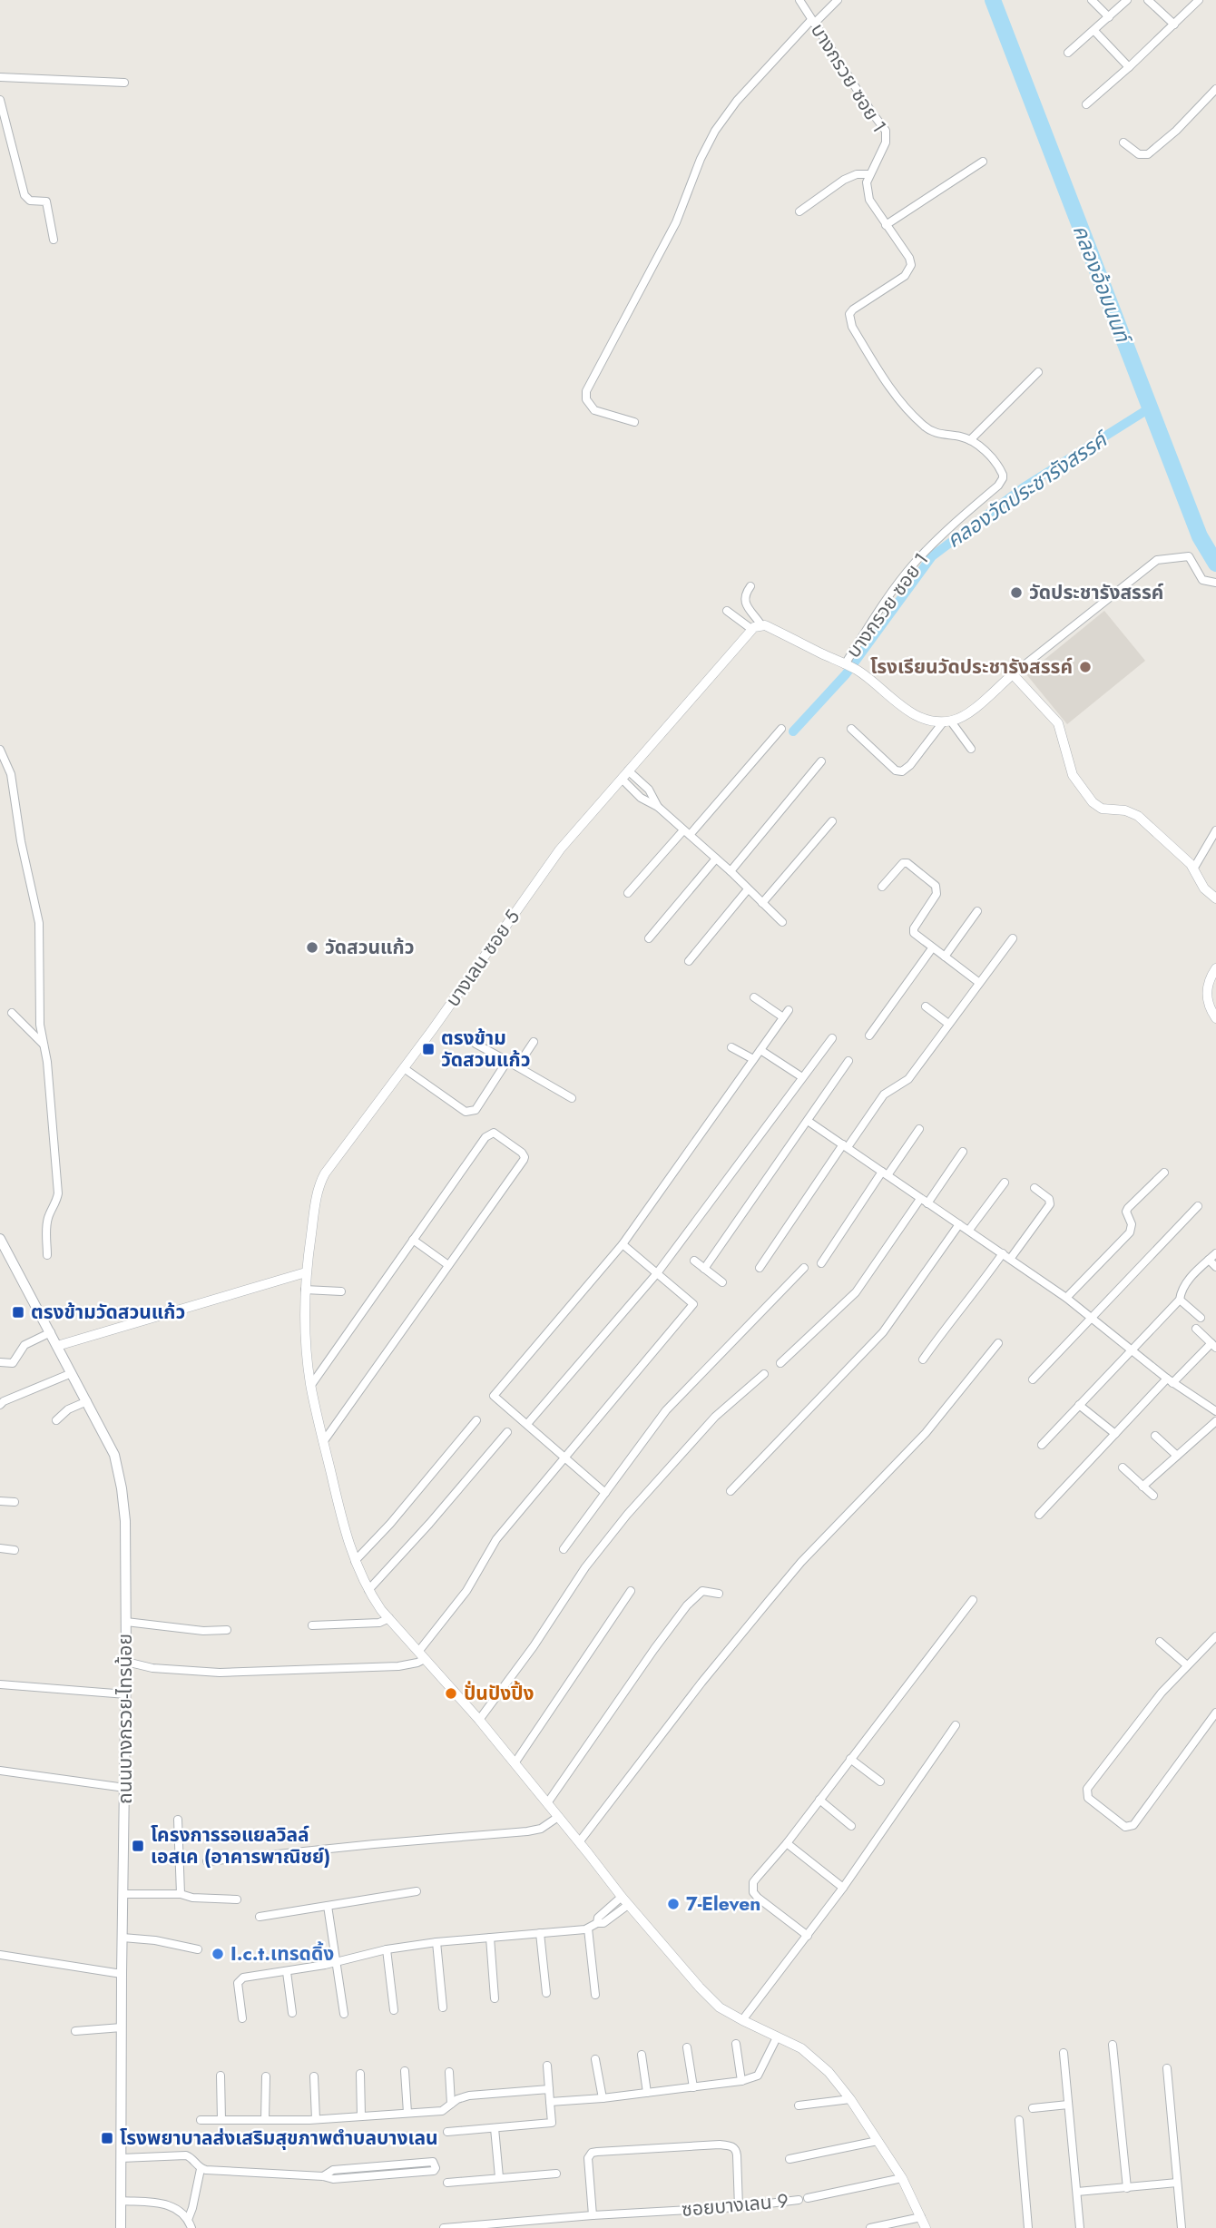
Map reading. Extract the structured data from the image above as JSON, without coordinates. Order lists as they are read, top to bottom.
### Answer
{
  "streets": {
    "main road": ["ถนนบางกรวย-ไทรน้อย"],
    "street": ["บางกรวย ซอย 1", "บางเลน ซอย 5", "ซอยบางเลน 9"]
  },
  "water": ["คลองอ้อมนนท์", "คลองวัดประชารังสรรค์"],
  "places": {
    "other": [
      "วัดประชารังสรรค์",
      "โรงเรียนวัดประชารังสรรค์",
      "วัดสวนแก้ว",
      "ปั่นปังปิ้ง",
      "7-Eleven",
      "I.c.t.เทรดดิ้ง"
    ],
    "transit": [
      "ตรงข้าม วัดสวนแก้ว",
      "ตรงข้ามวัดสวนแก้ว",
      "โครงการรอแยลวิลล์ เอสเค (อาคารพาณิชย์)",
      "โรงพยาบาลส่งเสริมสุขภาพตำบลบางเลน"
    ]
  }
}
